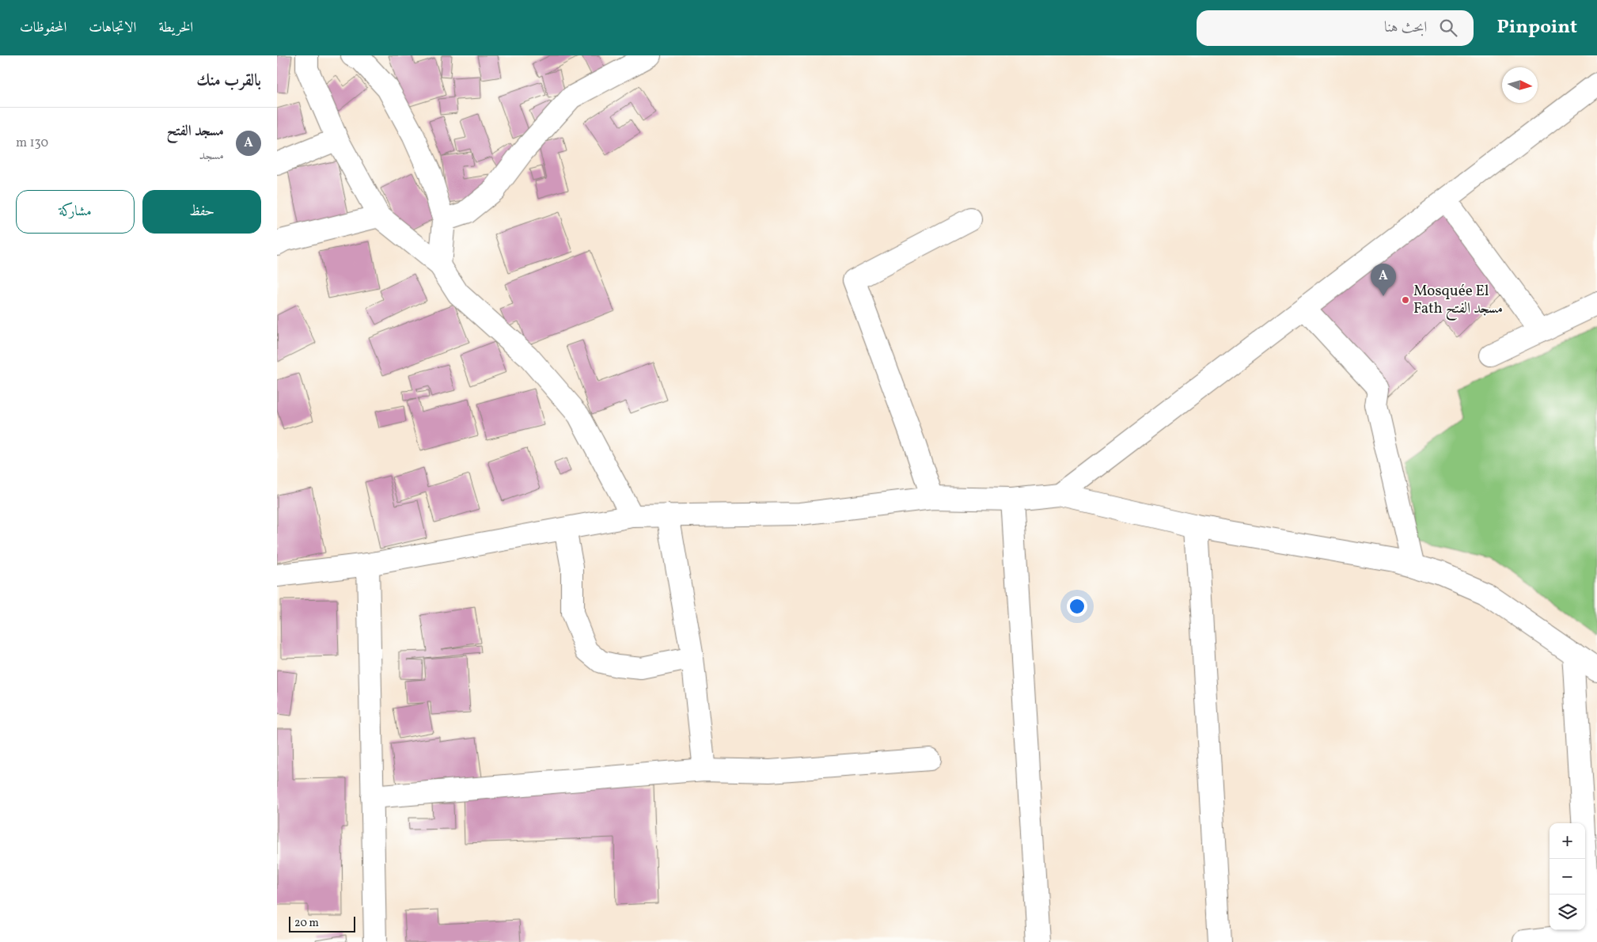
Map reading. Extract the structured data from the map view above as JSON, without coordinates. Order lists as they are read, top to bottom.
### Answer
{
  "places": ["Mosquée El Fath مسجد الفتح"],
  "scale_bar": "20 m",
  "north": "right",
  "page": {
    "header": "Pinpoint",
    "search": "ابحث هنا",
    "nav": ["الخريطة", "الاتجاهات", "المحفوظات"],
    "heading": "بالقرب منك",
    "list": [
      {
        "mark": "A",
        "name": "مسجد الفتح",
        "note": "مسجد",
        "value": "130 m"
      }
    ],
    "buttons": ["حفظ", "مشاركة"],
    "pins": "A",
    "map_buttons": ["+", "−"],
    "scale": "20 m"
  }
}
